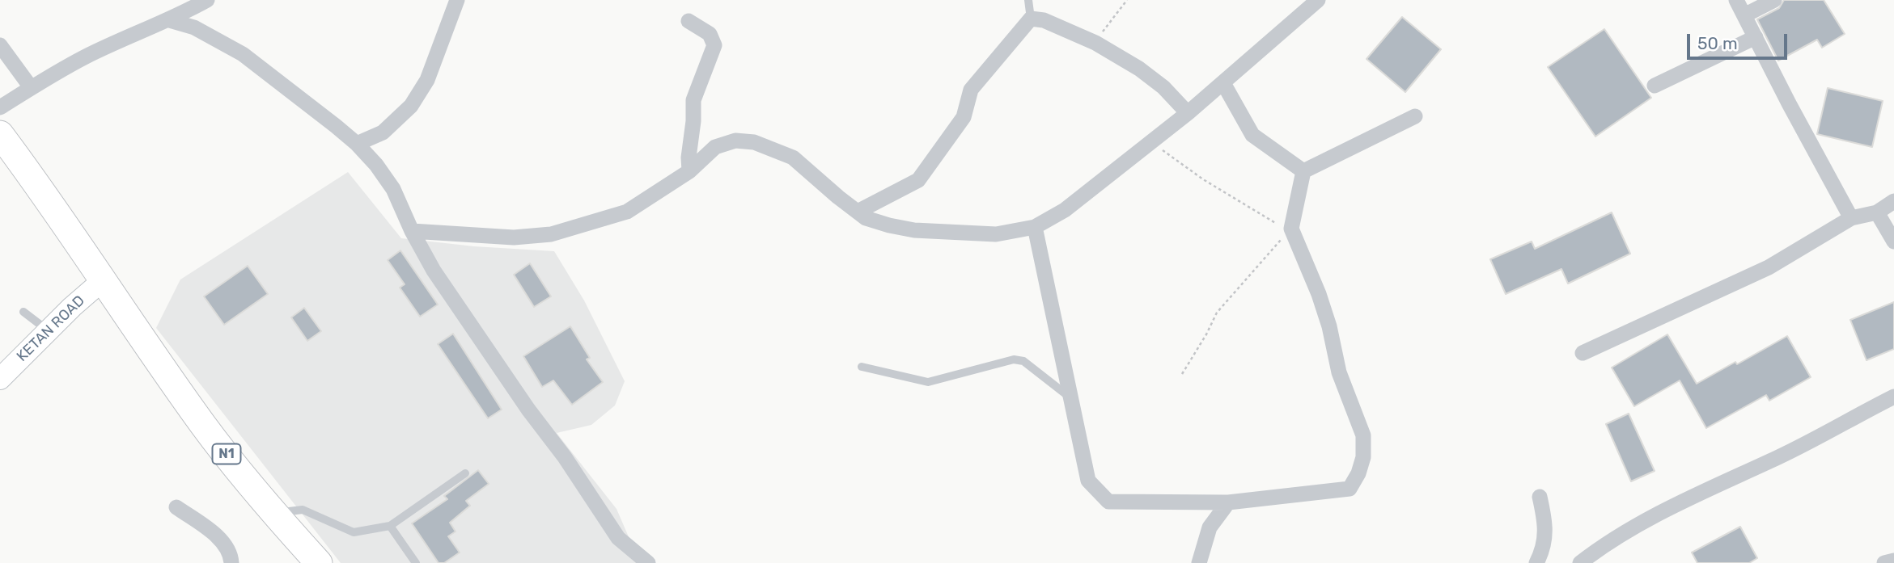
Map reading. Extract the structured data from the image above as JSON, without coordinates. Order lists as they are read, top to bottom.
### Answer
{
  "streets": {
    "highway": ["N1"],
    "street": ["KETAN ROAD"]
  },
  "crossings": [
    ["KETAN ROAD", "N1"]
  ],
  "scale_bar": "50 m"
}
